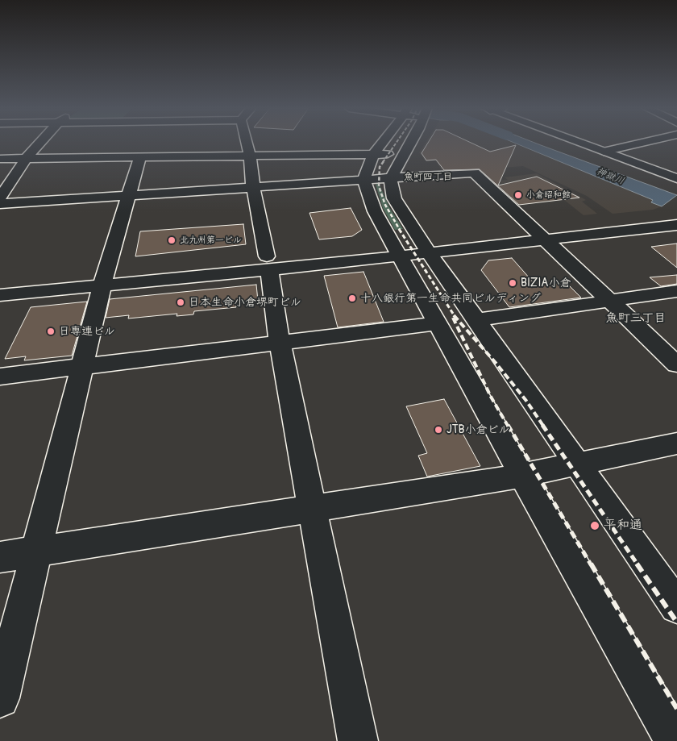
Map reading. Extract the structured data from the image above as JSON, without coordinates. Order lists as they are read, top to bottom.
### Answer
{
  "districts": ["魚町四丁目", "魚町三丁目"],
  "water": ["神獄川"],
  "places": [
    "小倉昭和館",
    "北九州第一ビル",
    "BIZIA小倉",
    "十八銀行第一生命共同ビルディング",
    "日本生命小倉堺町ビル",
    "日専連ビル",
    "JTB小倉ビル",
    "平和通"
  ]
}
